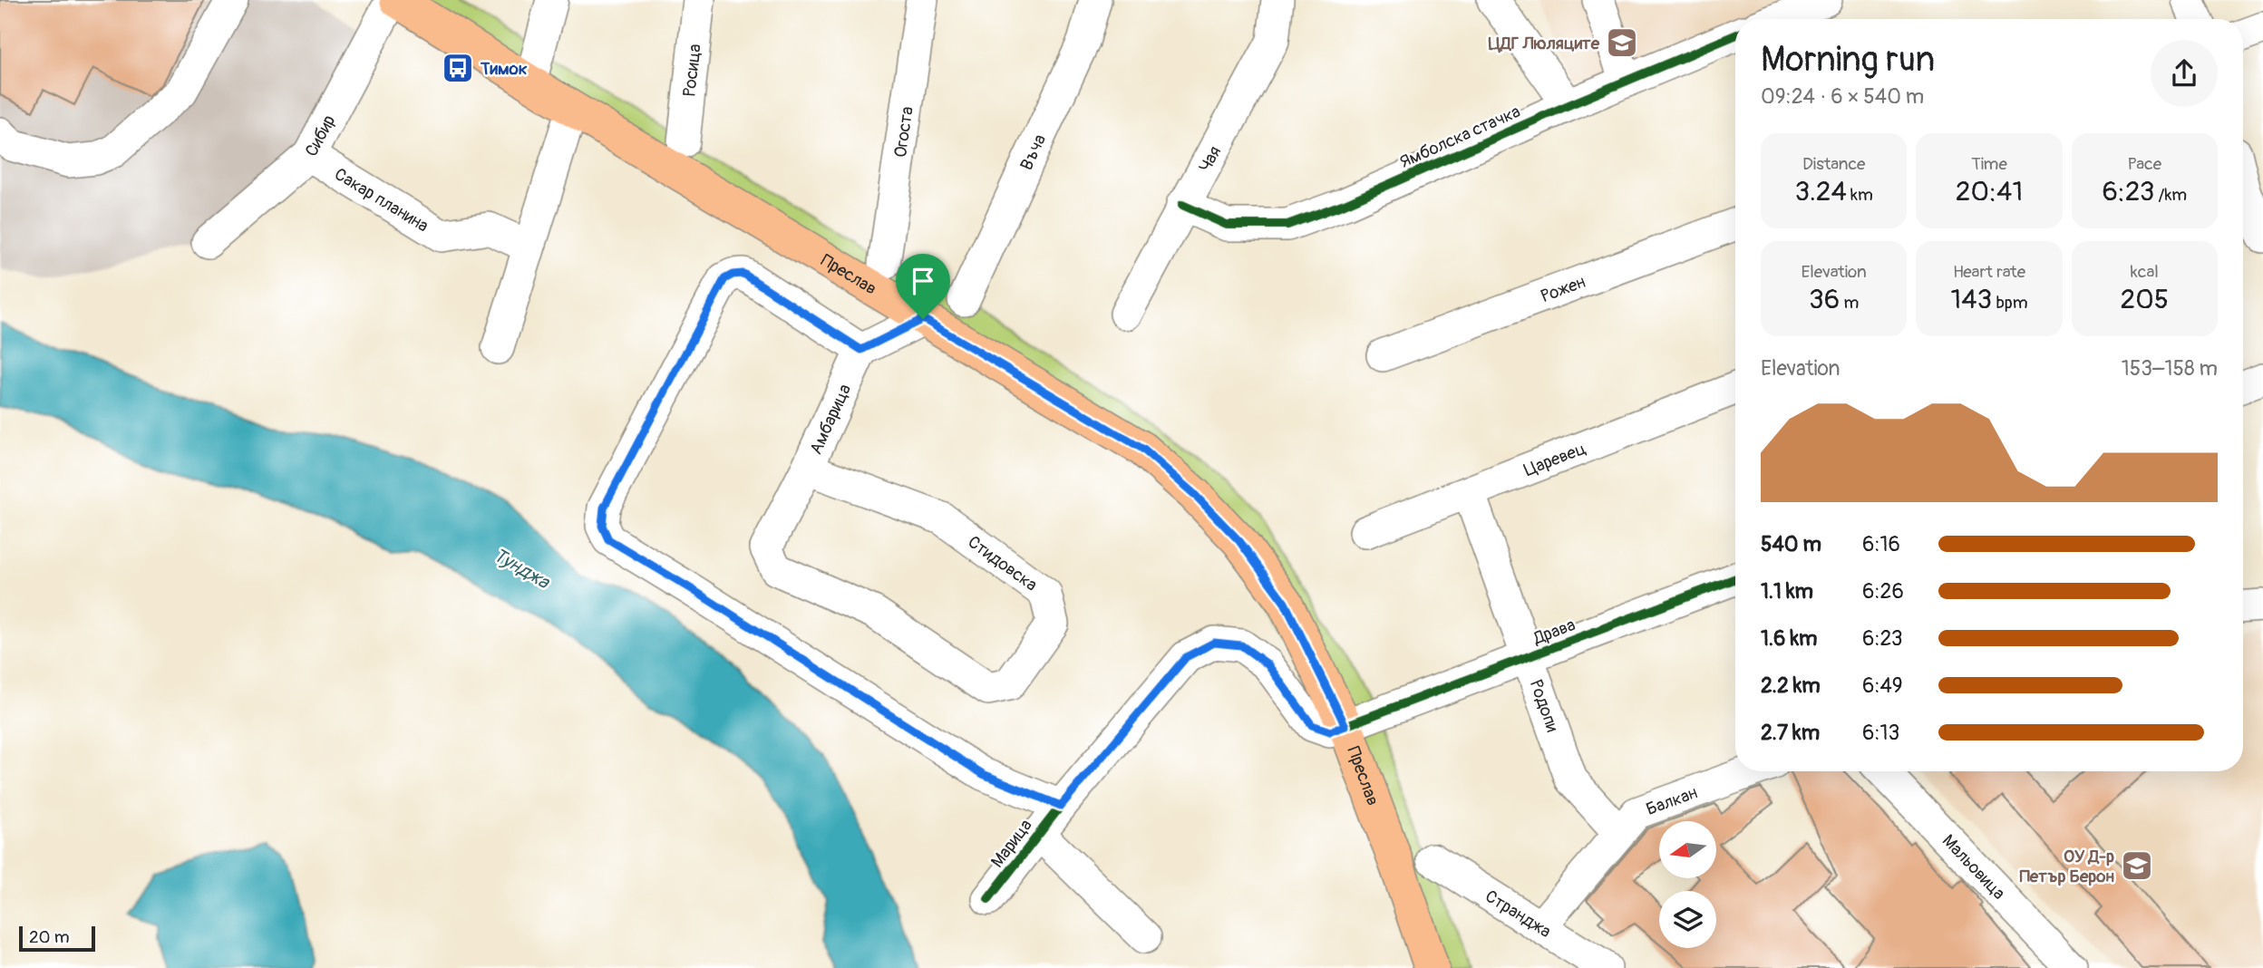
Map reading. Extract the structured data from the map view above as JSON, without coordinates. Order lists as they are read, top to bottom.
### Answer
{
  "streets": {
    "main road": ["Преслав"],
    "street": [
      "Росица",
      "Огоста",
      "Сибир",
      "Ямболска стачка",
      "Въча",
      "Чая",
      "Сакар планина",
      "Рожен",
      "Амбарица",
      "Царевец",
      "Стидовска",
      "Драва",
      "Родопи",
      "Балкан",
      "Марица",
      "Мальовица",
      "Странджа"
    ]
  },
  "crossings": [
    ["Сибир", "Сакар планина"],
    ["Ямболска стачка", "Чая"],
    ["Преслав", "Драва"],
    ["Преслав", "Марица"],
    ["Амбарица", "Стидовска"],
    ["Амбарица", "Марица"],
    ["Царевец", "Родопи"],
    ["Драва", "Родопи"],
    ["Драва", "Марица"],
    ["Родопи", "Балкан"],
    ["Балкан", "Странджа"]
  ],
  "water": ["Тунджа"],
  "places": {
    "school or university": ["ЦДГ Люляците", "ОУ Д-р Петър Берон"],
    "bus stop": ["Тимок"]
  },
  "scale_bar": "20 m",
  "north": "left",
  "page": {
    "heading": ["Morning run", "09:24 · 6 × 540 m"],
    "stats": [
      ["Distance", "3.24 km"],
      ["Time", "20:41"],
      ["Pace", "6:23 /km"],
      ["Elevation", "36 m"],
      ["Heart rate", "143 bpm"],
      ["kcal", "205"]
    ],
    "chart": ["Elevation", "153–158 m"],
    "list": [
      {
        "name": "540 m",
        "note": "6:16"
      },
      {
        "name": "1.1 km",
        "note": "6:26"
      },
      {
        "name": "1.6 km",
        "note": "6:23"
      },
      {
        "name": "2.2 km",
        "note": "6:49"
      },
      {
        "name": "2.7 km",
        "note": "6:13"
      }
    ],
    "scale": "20 m"
  }
}
